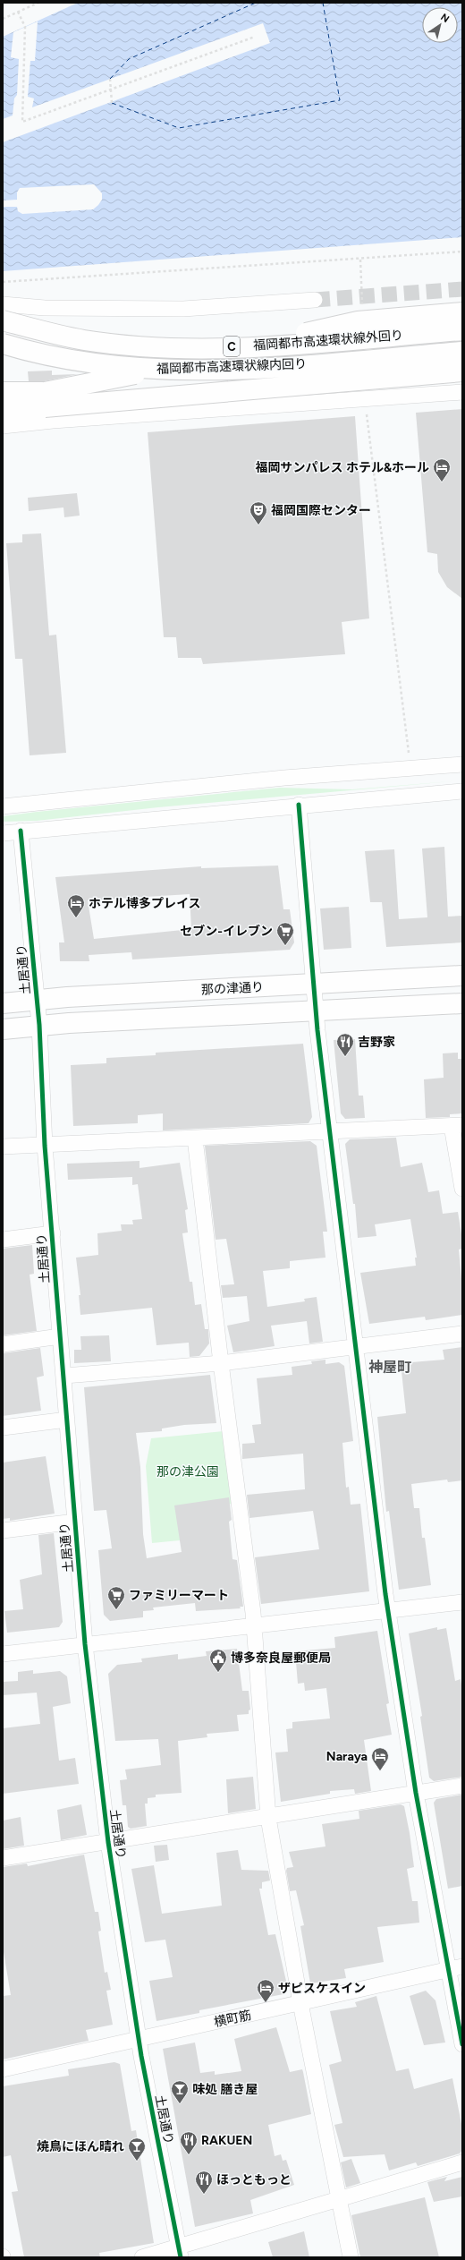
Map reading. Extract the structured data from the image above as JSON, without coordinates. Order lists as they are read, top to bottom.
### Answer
{
  "streets": {
    "main road": [
      "福岡都市高速環状線外回り",
      "C",
      "福岡都市高速環状線内回り",
      "那の津通り"
    ],
    "street": ["土居通り", "横町筋"]
  },
  "crossings": [
    ["土居通り", "那の津通り"],
    ["土居通り", "横町筋"]
  ],
  "districts": ["神屋町"],
  "parks": ["那の津公園"],
  "places": {
    "hotel": [
      "福岡サンパレス ホテル&ホール",
      "ホテル博多プレイス",
      "Naraya",
      "ザピスケスイン"
    ],
    "theatre": ["福岡国際センター"],
    "supermarket": ["セブン-イレブン", "ファミリーマート"],
    "restaurant": ["吉野家", "RAKUEN", "ほっともっと"],
    "public building": ["博多奈良屋郵便局"],
    "bar": ["味処 膳き屋", "焼鳥にほん晴れ"]
  },
  "north": "top right"
}
